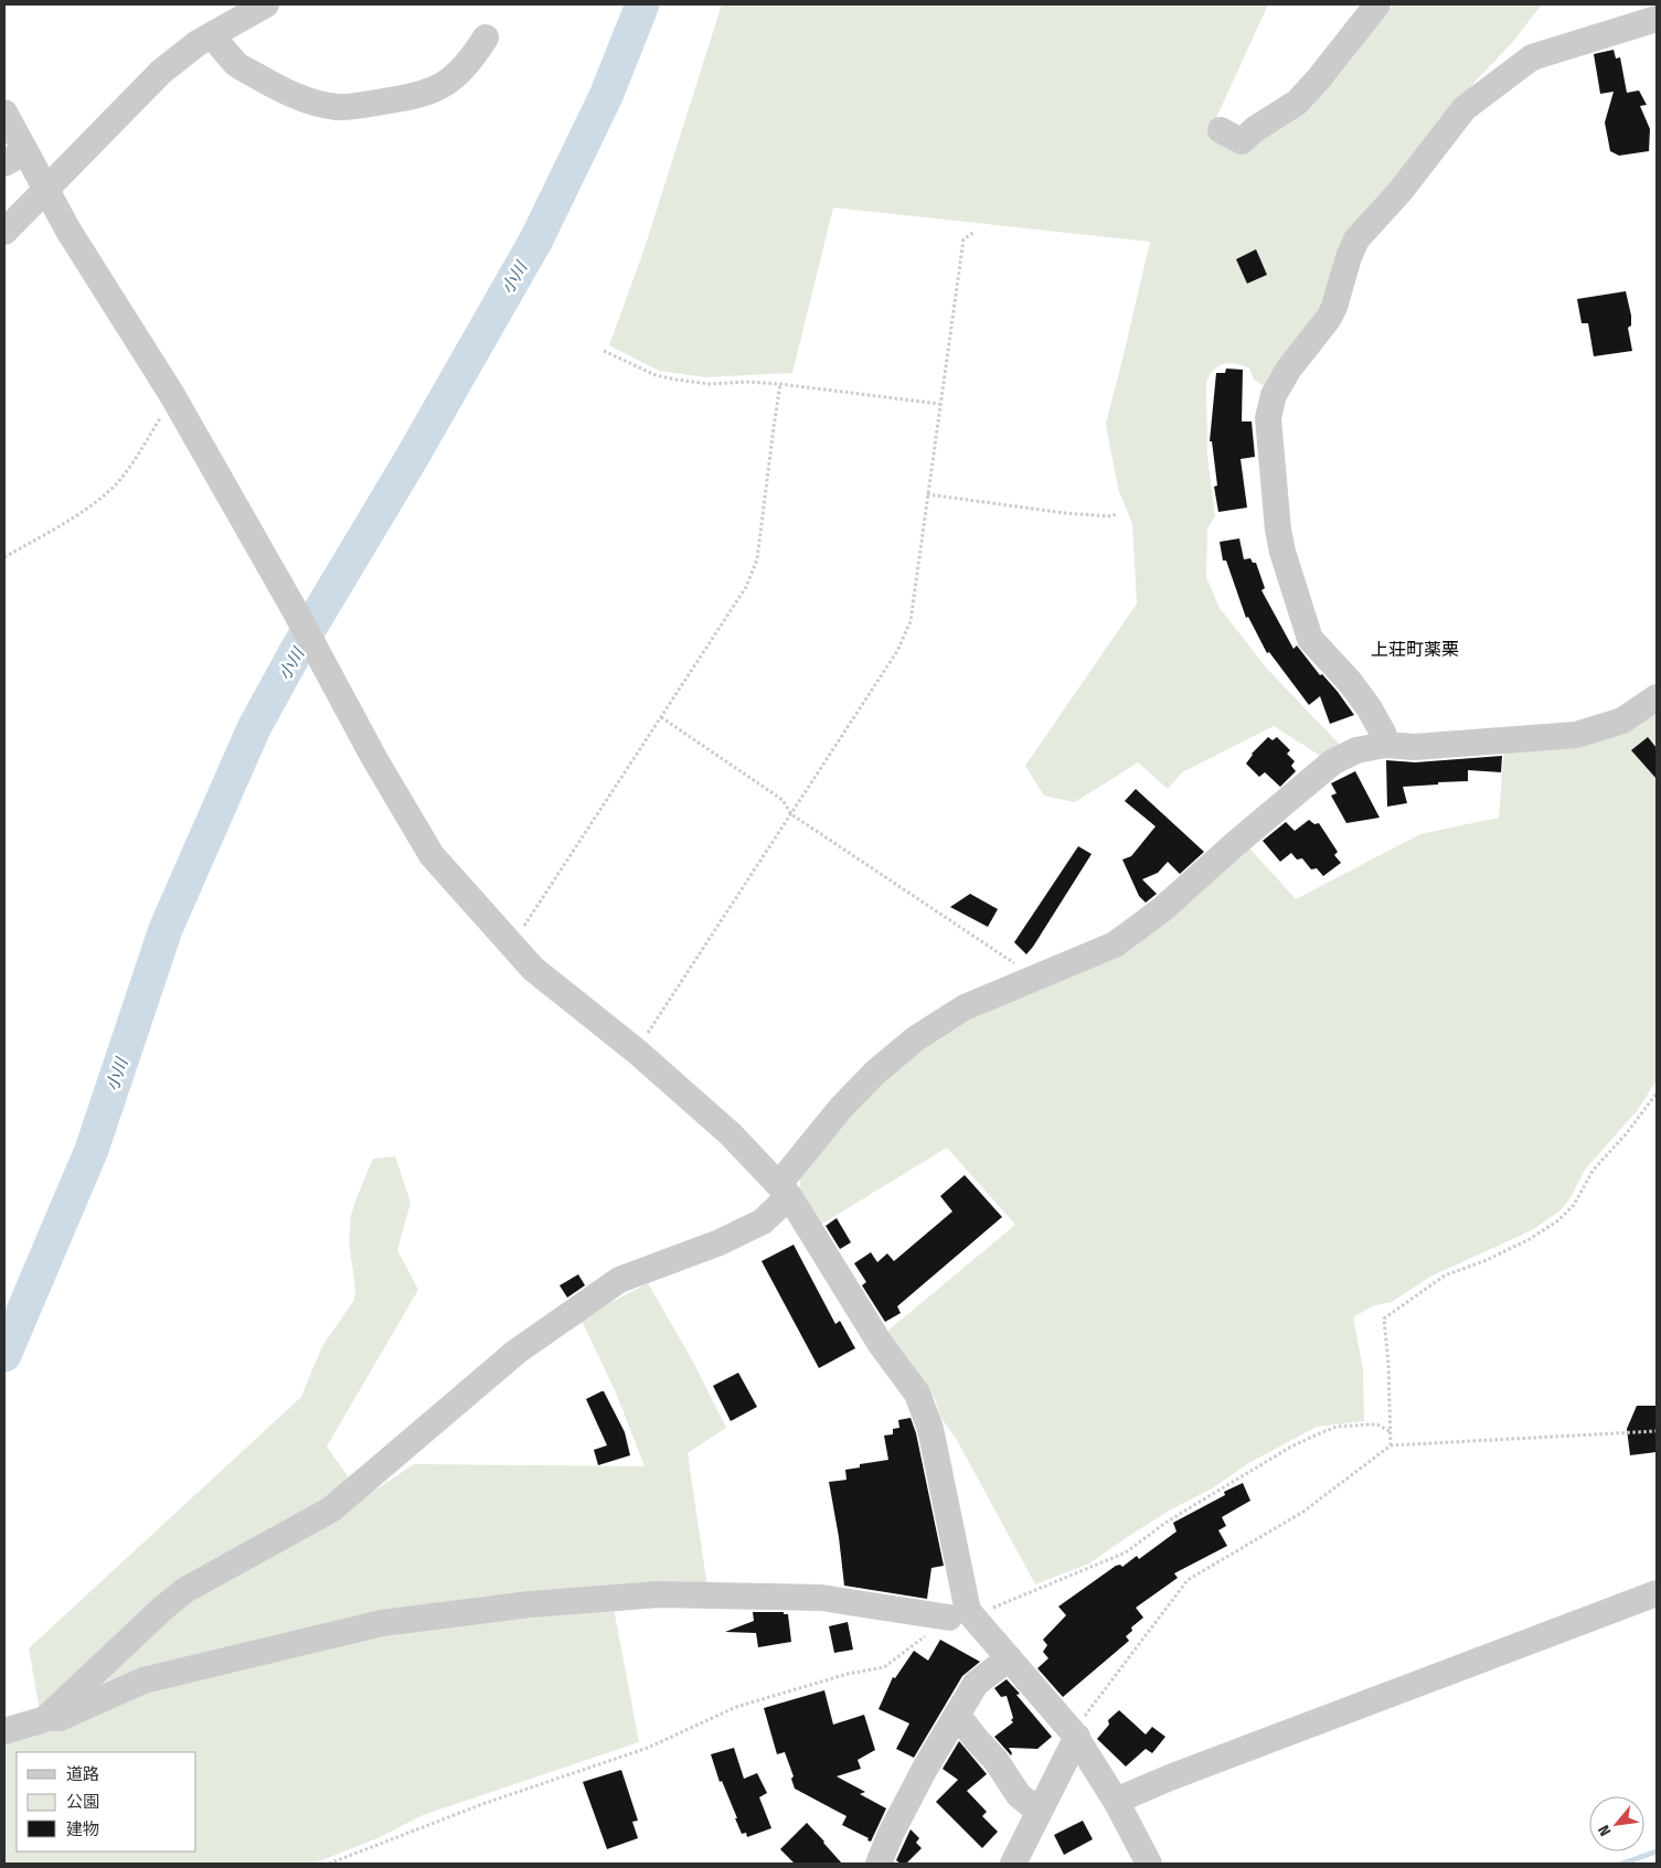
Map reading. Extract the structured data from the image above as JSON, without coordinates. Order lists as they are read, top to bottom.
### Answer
{
  "districts": ["上荘町薬栗"],
  "water": ["小川"],
  "legend": ["道路", "公園", "建物"],
  "north": "bottom left"
}
